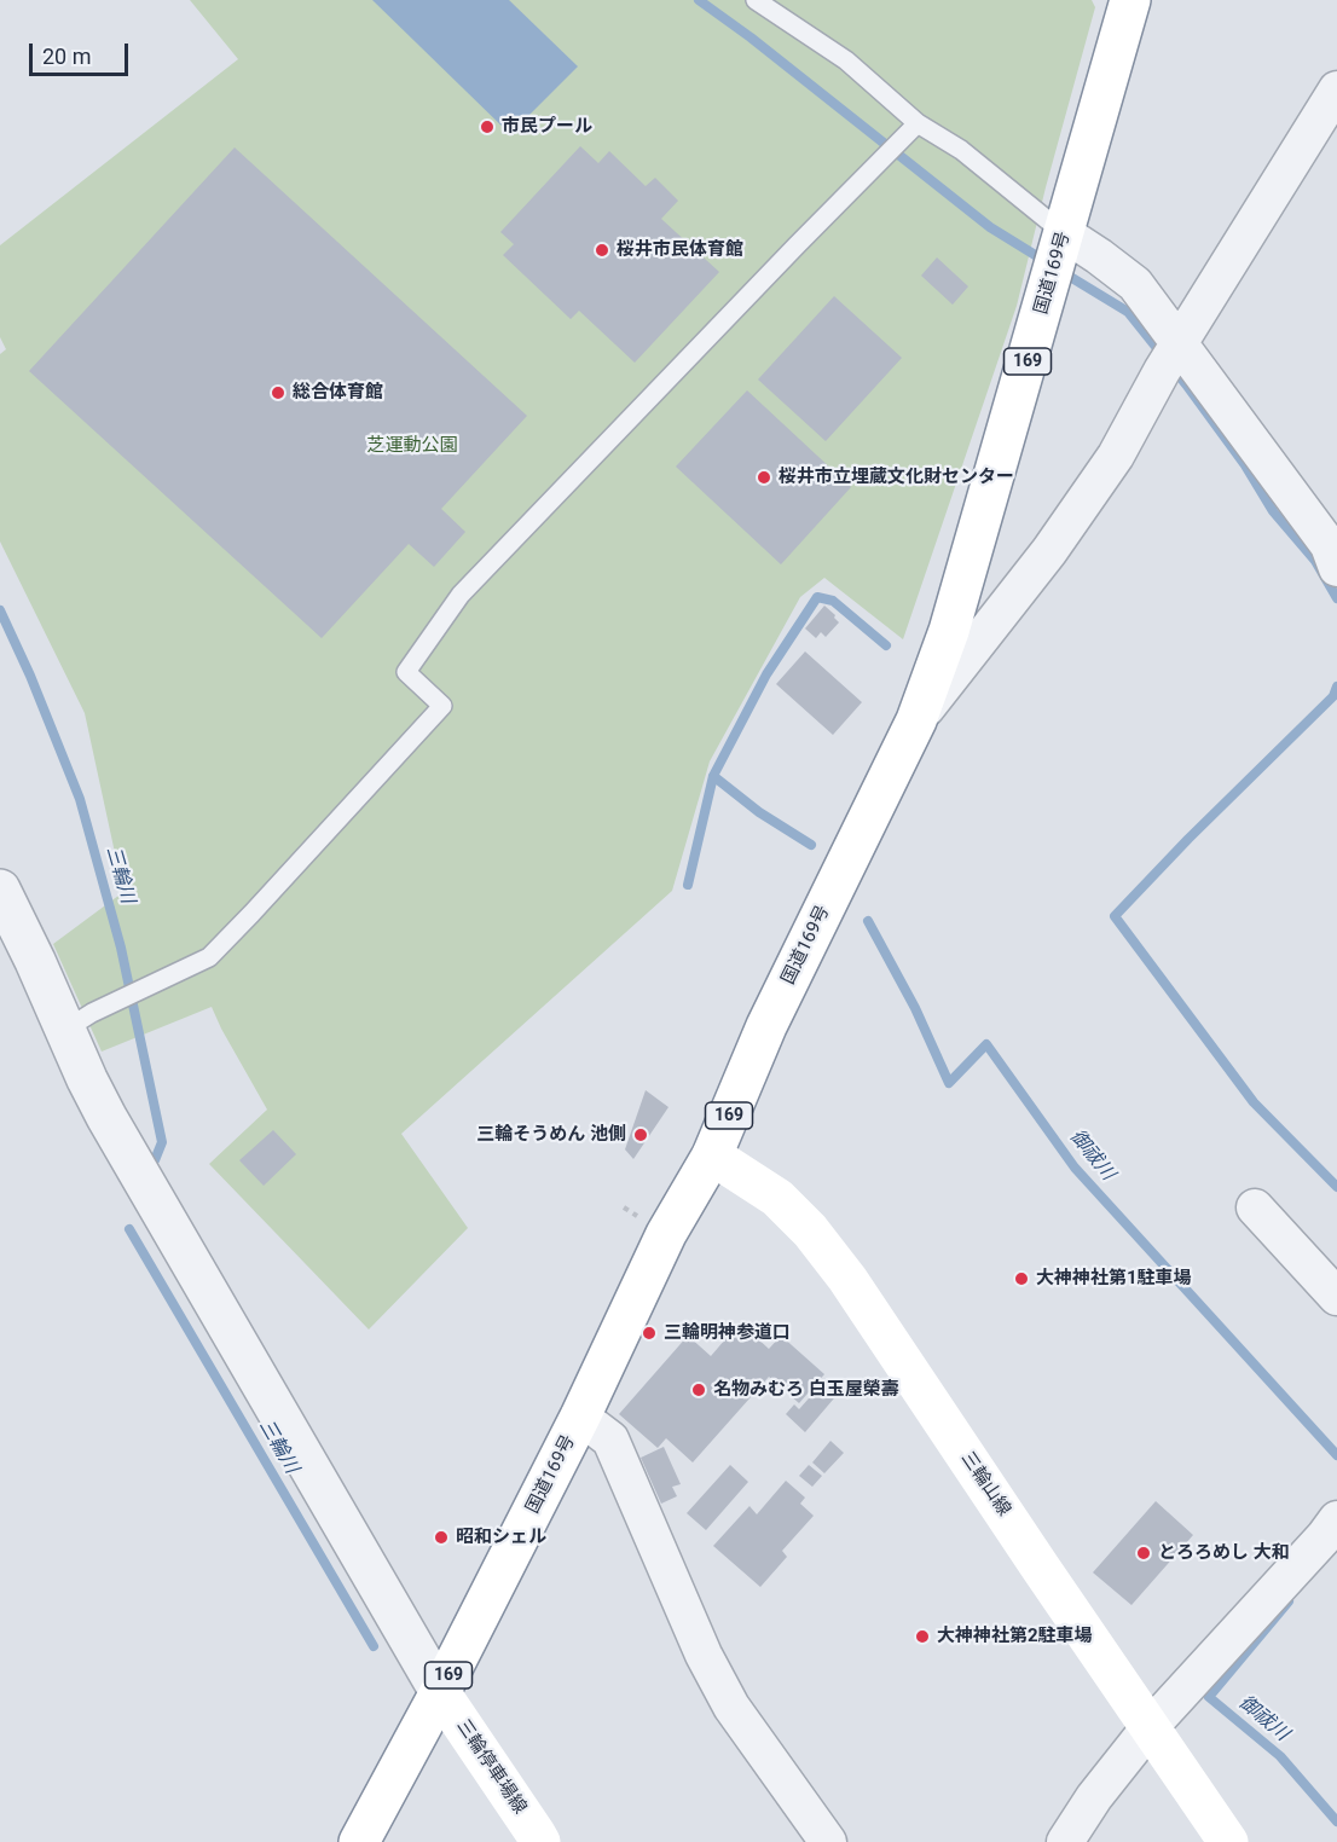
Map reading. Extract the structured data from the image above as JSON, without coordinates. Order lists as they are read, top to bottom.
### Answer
{
  "streets": {
    "main road": [
      "国道169号",
      "169",
      "三輪山線",
      "三輪停車場線"
    ]
  },
  "crossings": [
    ["国道169号", "三輪山線"],
    ["国道169号", "三輪停車場線"]
  ],
  "water": ["三輪川", "御祓川"],
  "parks": ["芝運動公園"],
  "places": [
    "市民プール",
    "桜井市民体育館",
    "総合体育館",
    "桜井市立埋蔵文化財センター",
    "三輪そうめん 池側",
    "大神神社第1駐車場",
    "三輪明神参道口",
    "名物みむろ 白玉屋榮壽",
    "昭和シェル",
    "とろろめし 大和",
    "大神神社第2駐車場"
  ],
  "scale_bar": "20 m"
}
